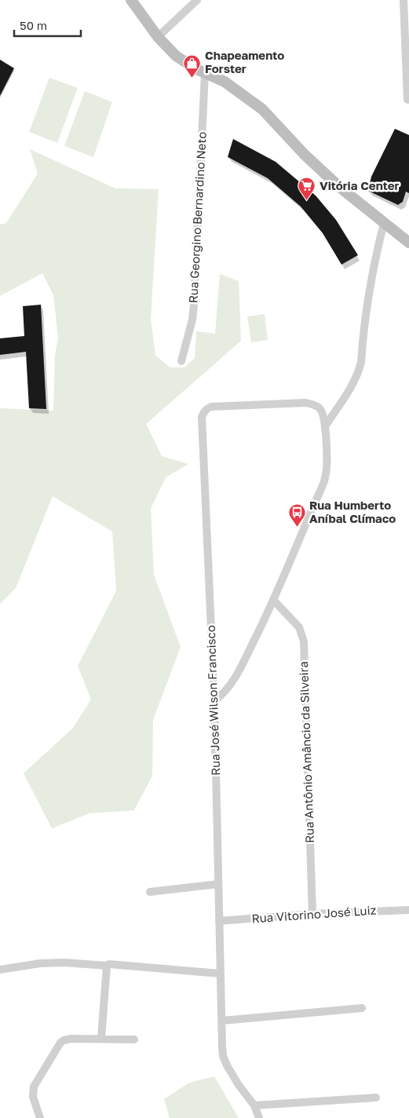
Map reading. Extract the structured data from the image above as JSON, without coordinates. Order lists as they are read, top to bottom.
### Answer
{
  "streets": {
    "street": [
      "Rua Georgino Bernardino Neto",
      "Rua José Wilson Francisco",
      "Rua Antônio Amâncio da Silveira",
      "Rua Vitorino José Luiz"
    ]
  },
  "crossings": [
    ["Rua José Wilson Francisco", "Rua Vitorino José Luiz"],
    ["Rua Antônio Amâncio da Silveira", "Rua Vitorino José Luiz"]
  ],
  "places": {
    "shop": ["Chapeamento Forster"],
    "supermarket": ["Vitória Center"],
    "bus stop": ["Rua Humberto Aníbal Clímaco"]
  },
  "scale_bar": "50 m"
}
